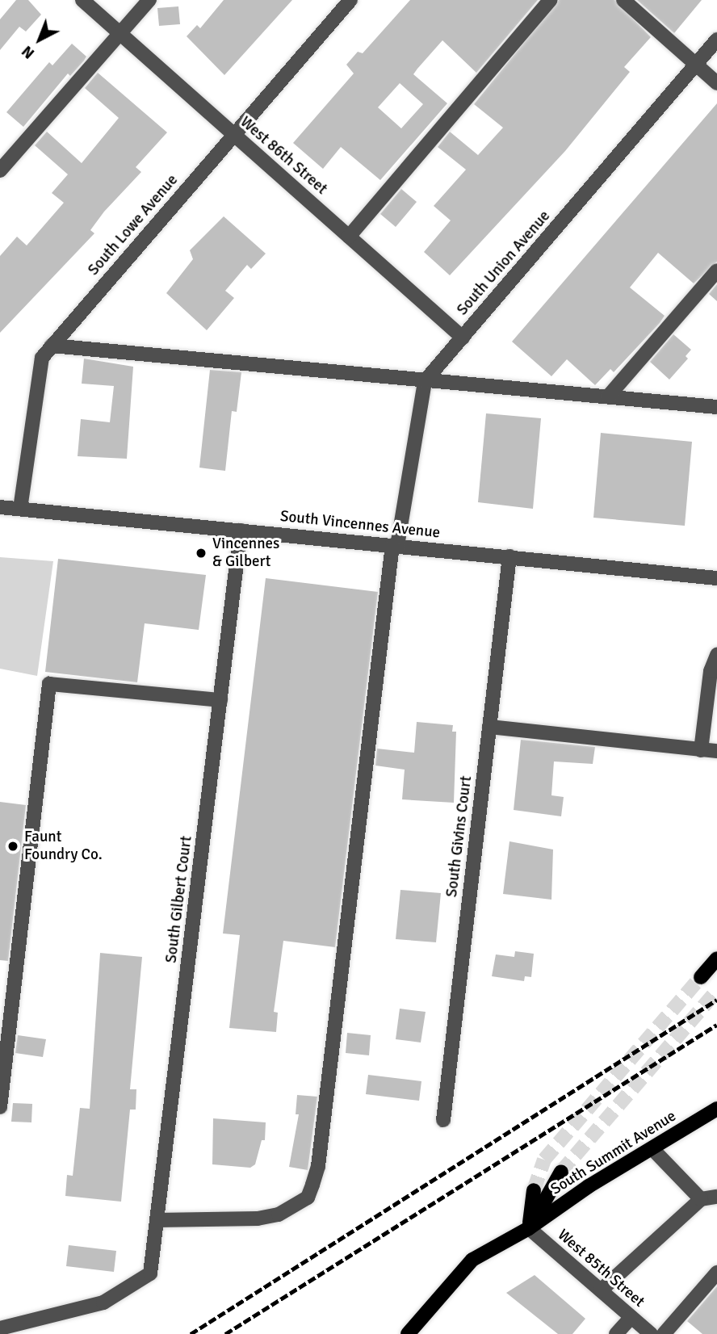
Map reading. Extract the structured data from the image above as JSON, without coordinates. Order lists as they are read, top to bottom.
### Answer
{
  "streets": {
    "main road": ["South Summit Avenue"],
    "street": [
      "West 86th Street",
      "South Lowe Avenue",
      "South Union Avenue",
      "South Vincennes Avenue",
      "South Givins Court",
      "South Gilbert Court",
      "West 85th Street"
    ]
  },
  "crossings": [
    ["West 86th Street", "South Lowe Avenue"],
    ["West 86th Street", "South Union Avenue"],
    ["South Lowe Avenue", "South Vincennes Avenue"],
    ["South Vincennes Avenue", "South Givins Court"],
    ["South Vincennes Avenue", "South Gilbert Court"],
    ["South Summit Avenue", "West 85th Street"]
  ],
  "places": ["Vincennes & Gilbert", "Faunt Foundry Co."],
  "north": "bottom left"
}
